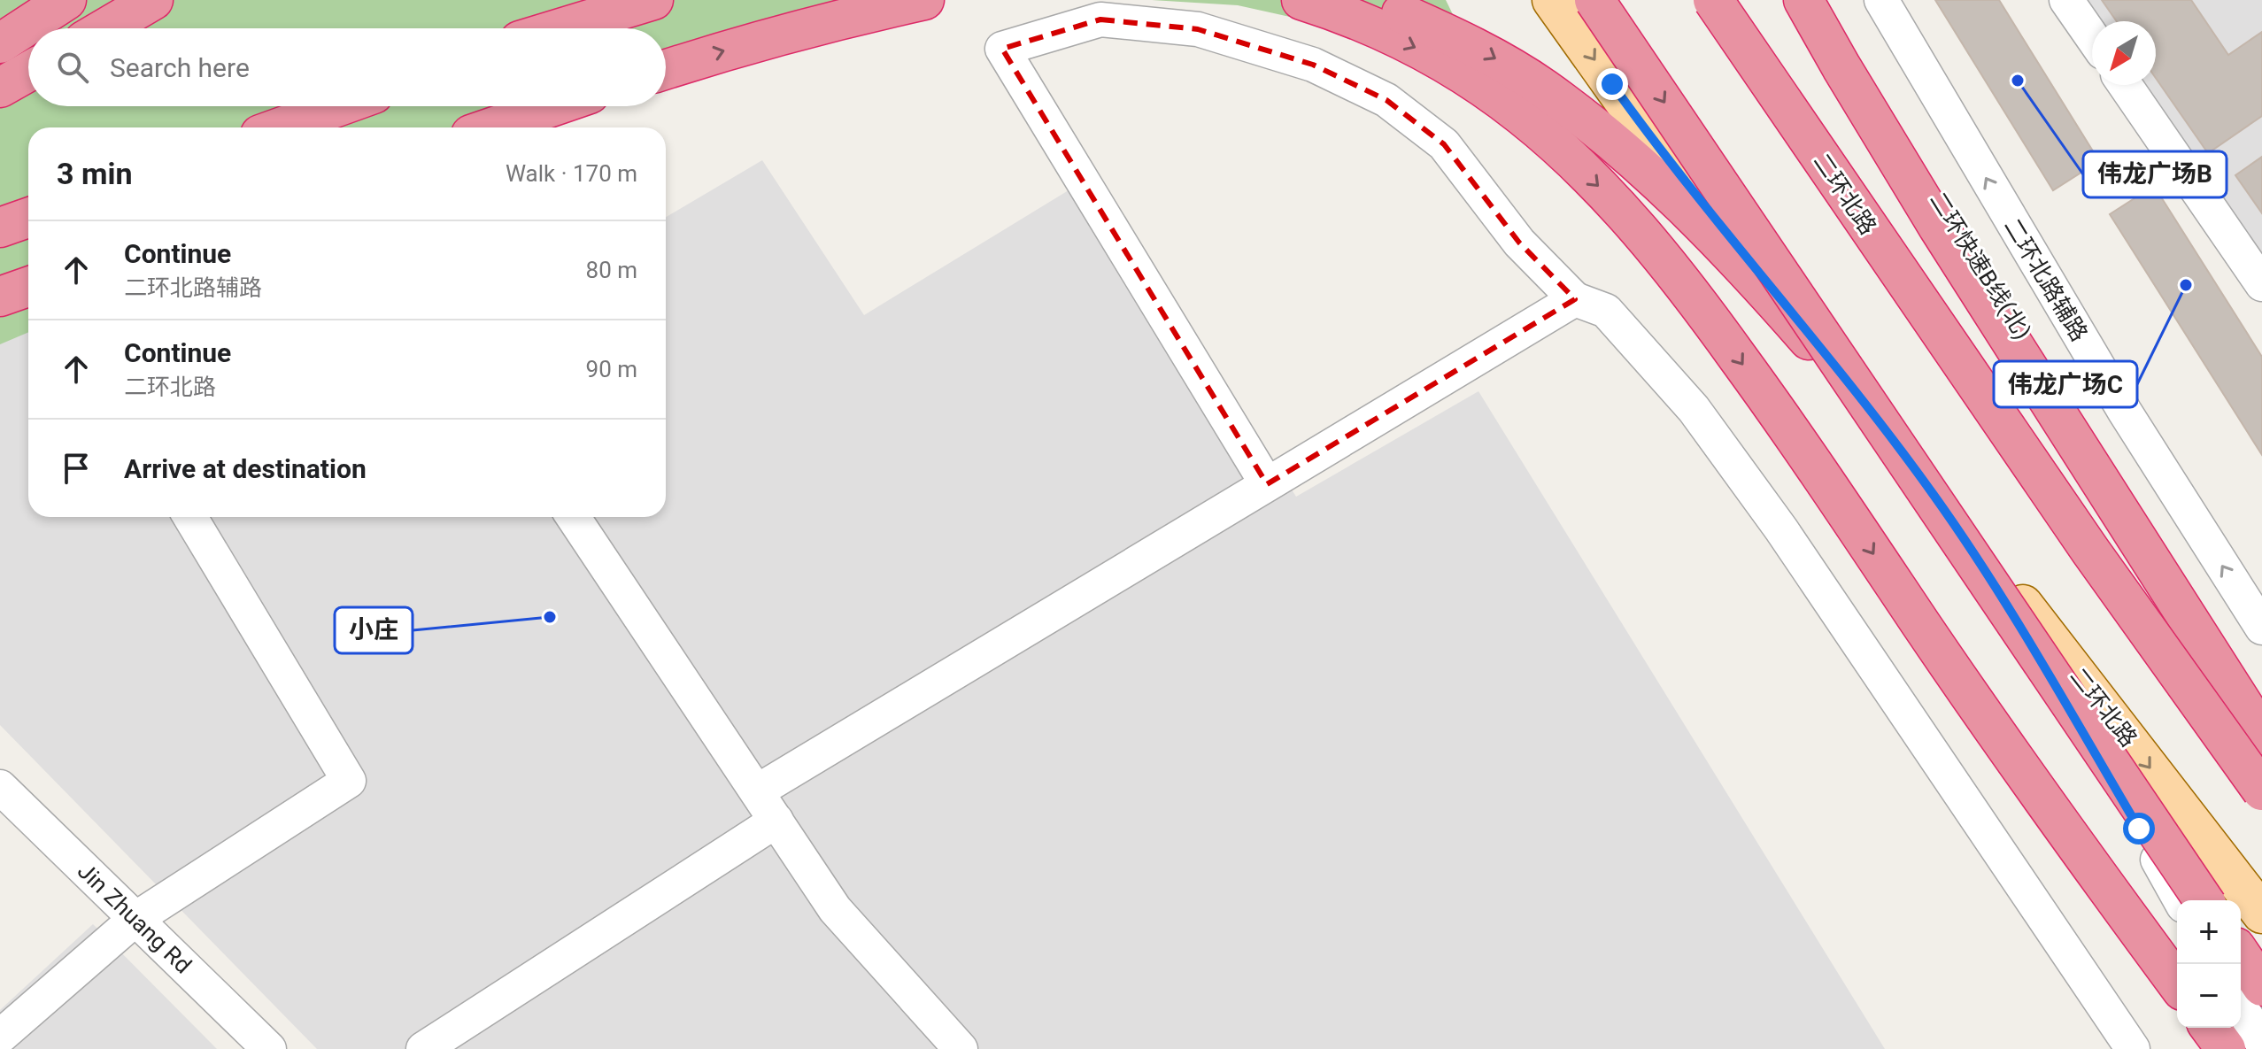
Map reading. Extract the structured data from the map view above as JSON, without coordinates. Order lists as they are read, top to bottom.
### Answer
{
  "streets": {
    "highway": ["二环快速B线(北)"],
    "main road": ["二环北路"],
    "street": ["二环北路辅路", "Jin Zhuang Rd"]
  },
  "places": ["伟龙广场B", "伟龙广场C", "小庄"],
  "north": "bottom left",
  "page": {
    "search": "Search here",
    "heading": ["3 min", "Walk · 170 m"],
    "list": [
      ["Continue", "二环北路辅路", "80 m"],
      ["Continue", "二环北路", "90 m"],
      "Arrive at destination"
    ],
    "map_buttons": ["+", "−"]
  }
}
